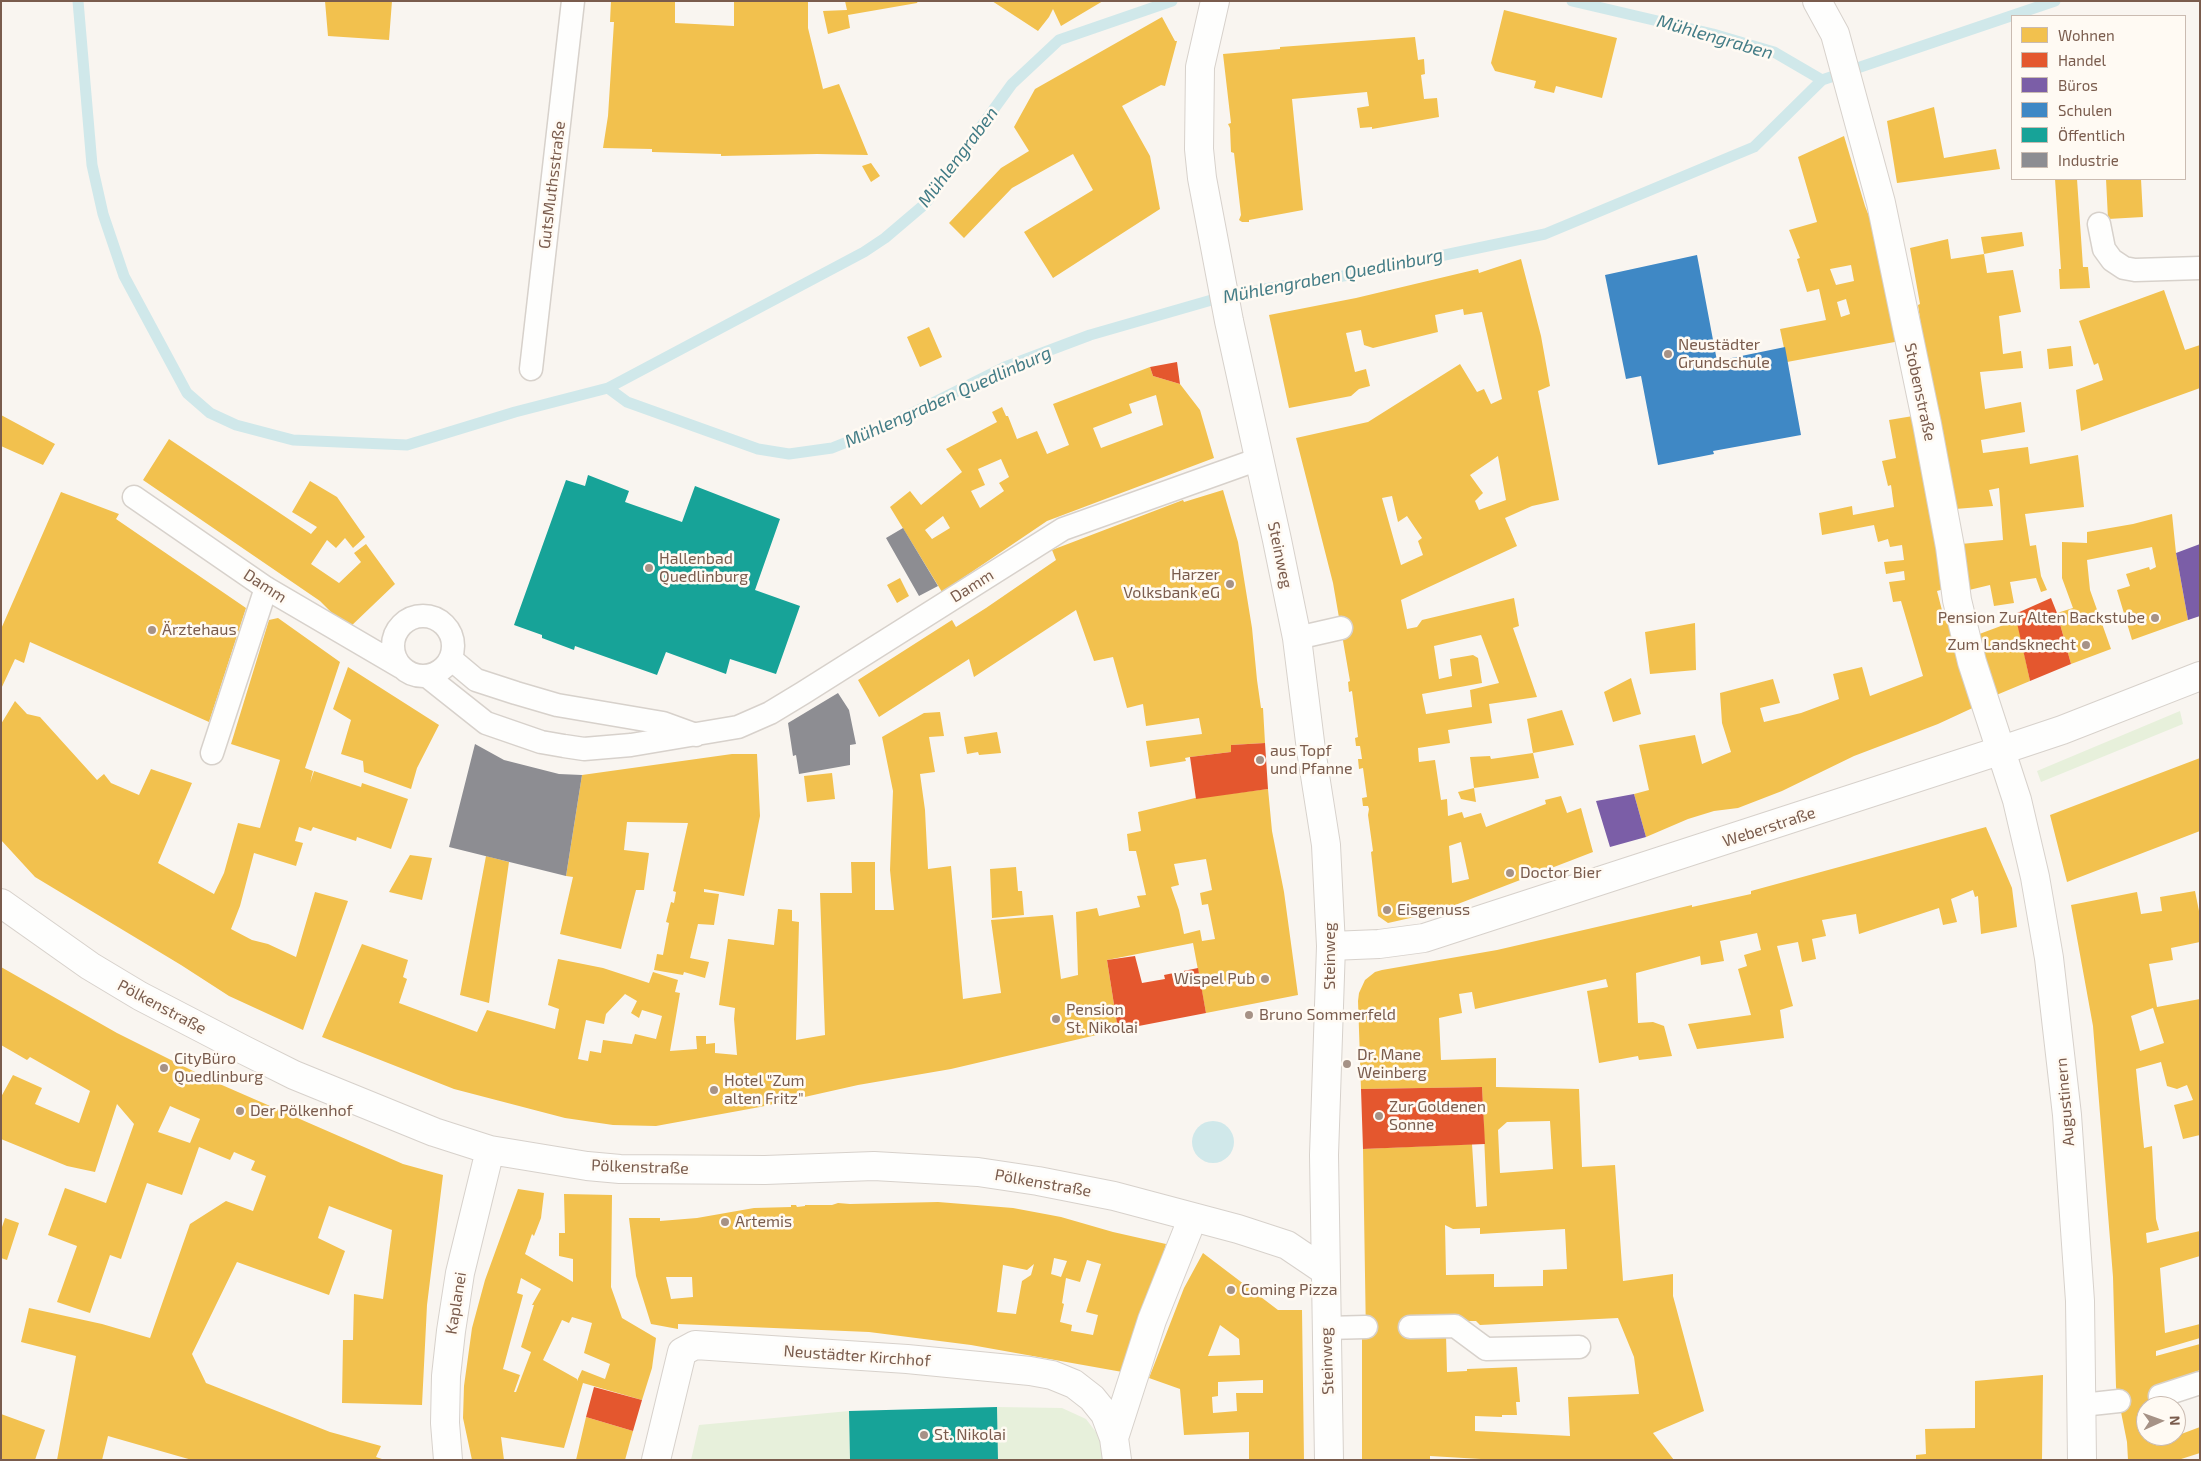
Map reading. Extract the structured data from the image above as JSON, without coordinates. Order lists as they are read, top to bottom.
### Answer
{
  "streets": {
    "street": [
      "Stobenstraße",
      "Steinweg",
      "Weberstraße",
      "Pölkenstraße",
      "Augustinern",
      "Kaplanei",
      "Neustädter Kirchhof"
    ],
    "lane": ["GutsMuthsstraße", "Damm"]
  },
  "crossings": [
    ["Stobenstraße", "Weberstraße"],
    ["Stobenstraße", "Augustinern"],
    ["Steinweg", "Damm"],
    ["Steinweg", "Weberstraße"],
    ["Steinweg", "Pölkenstraße"],
    ["Weberstraße", "Augustinern"],
    ["Pölkenstraße", "Kaplanei"],
    ["Pölkenstraße", "Neustädter Kirchhof"]
  ],
  "water": ["Mühlengraben", "Mühlengraben Quedlinburg"],
  "places": [
    "Neustädter Grundschule",
    "Hallenbad Quedlinburg",
    "Harzer Volksbank eG",
    "Pension Zur Alten Backstube",
    "Ärztehaus",
    "Zum Landsknecht",
    "aus Topf und Pfanne",
    "Doctor Bier",
    "Eisgenuss",
    "Wispel Pub",
    "Bruno Sommerfeld",
    "Pension St. Nikolai",
    "Dr. Mane Weinberg",
    "CityBüro Quedlinburg",
    "Hotel \"Zum alten Fritz\"",
    "Der Pölkenhof",
    "Zur Goldenen Sonne",
    "Artemis",
    "Coming Pizza",
    "St. Nikolai"
  ],
  "legend": [
    "Wohnen",
    "Handel",
    "Büros",
    "Schulen",
    "Öffentlich",
    "Industrie"
  ],
  "north": "right"
}
